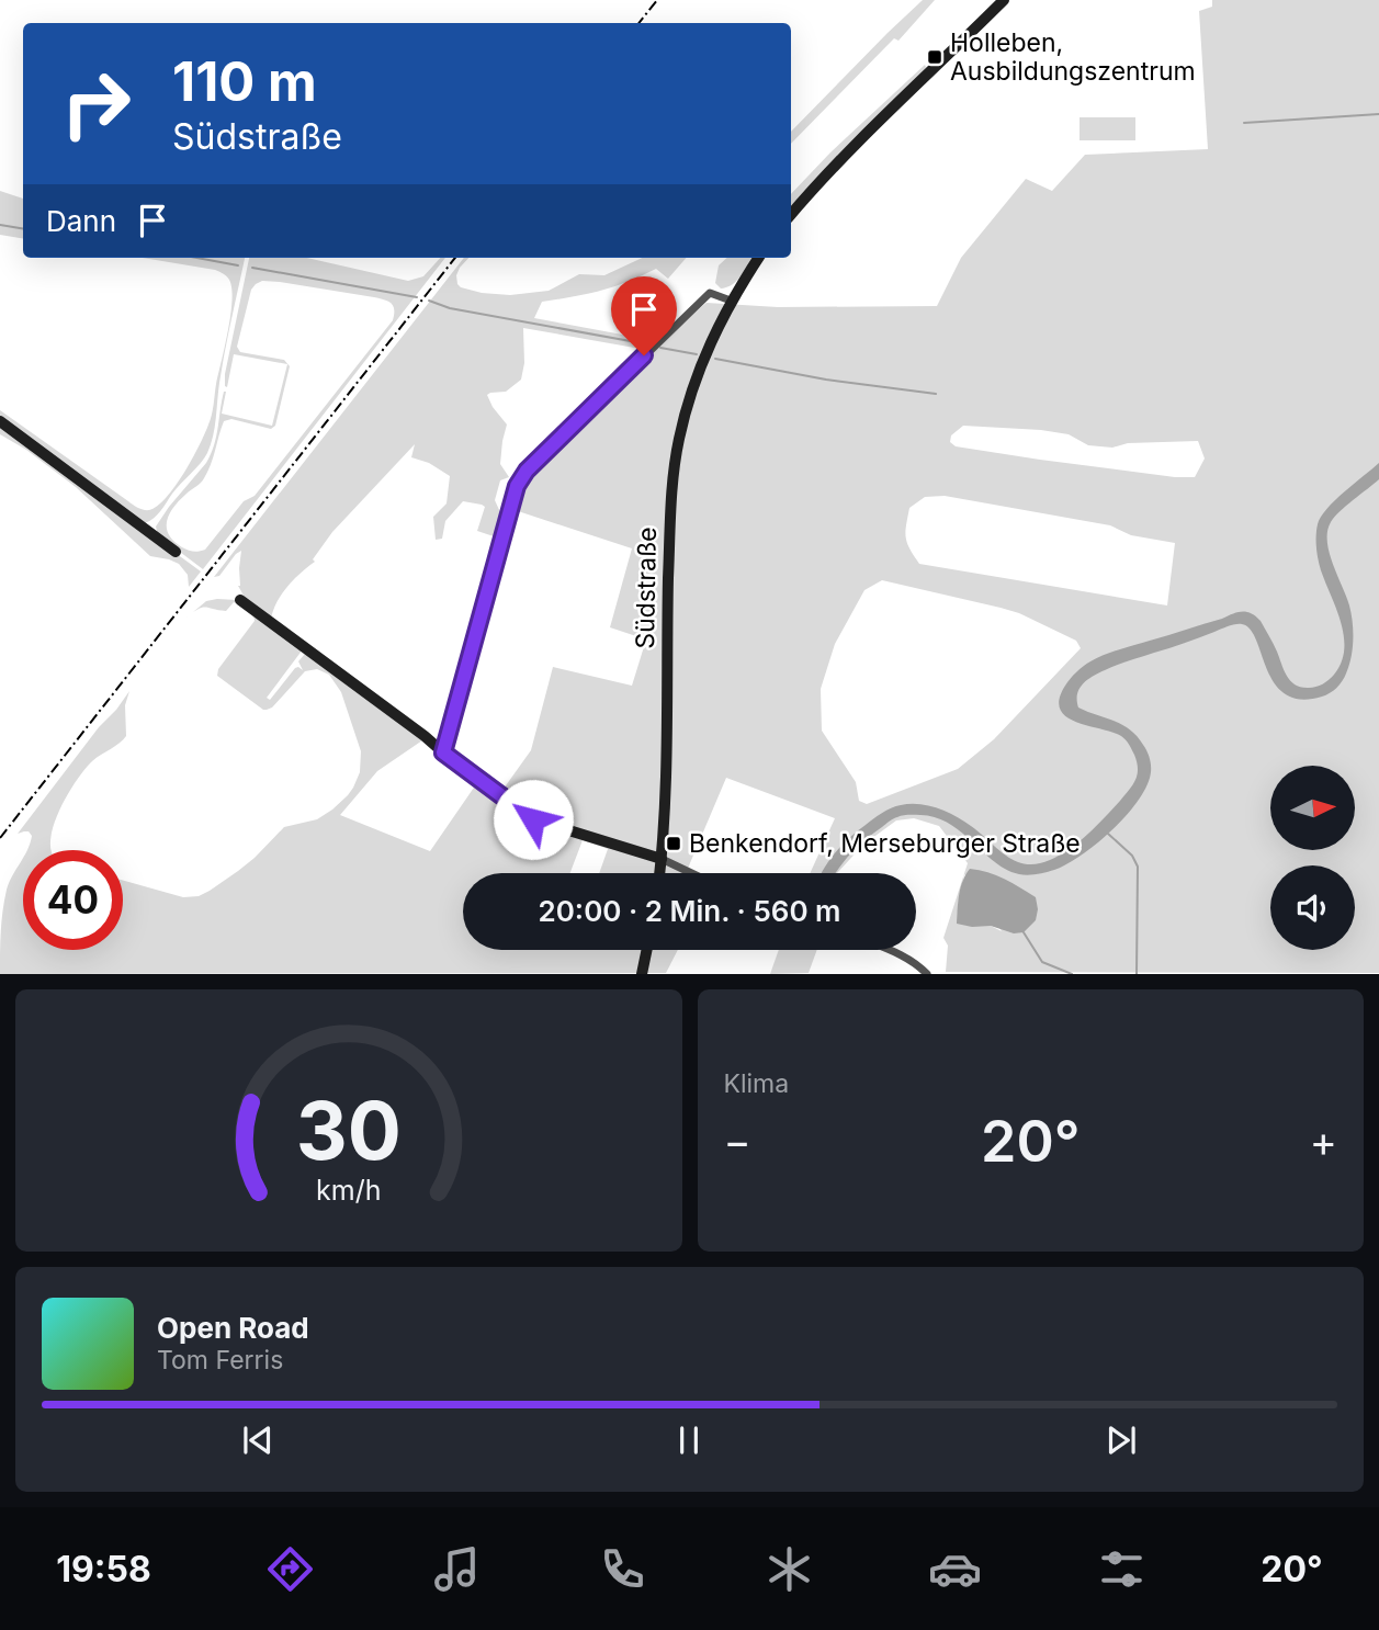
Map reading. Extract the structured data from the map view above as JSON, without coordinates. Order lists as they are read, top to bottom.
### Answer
{
  "streets": {
    "main road": ["Südstraße"]
  },
  "places": {
    "transit": ["Holleben, Ausbildungszentrum", "Benkendorf, Merseburger Straße"]
  },
  "north": "right",
  "page": {
    "turn": ["110 m", "Südstraße"],
    "then": "Dann",
    "limit": "40",
    "trip": "20:00 · 2 Min. · 560 m",
    "tile": "Klima",
    "heat": ["−", "20°", "+"],
    "song": ["Open Road", "Tom Ferris"],
    "tabs": ["19:58", "20°"],
    "gauge": ["30", "km/h"]
  }
}
